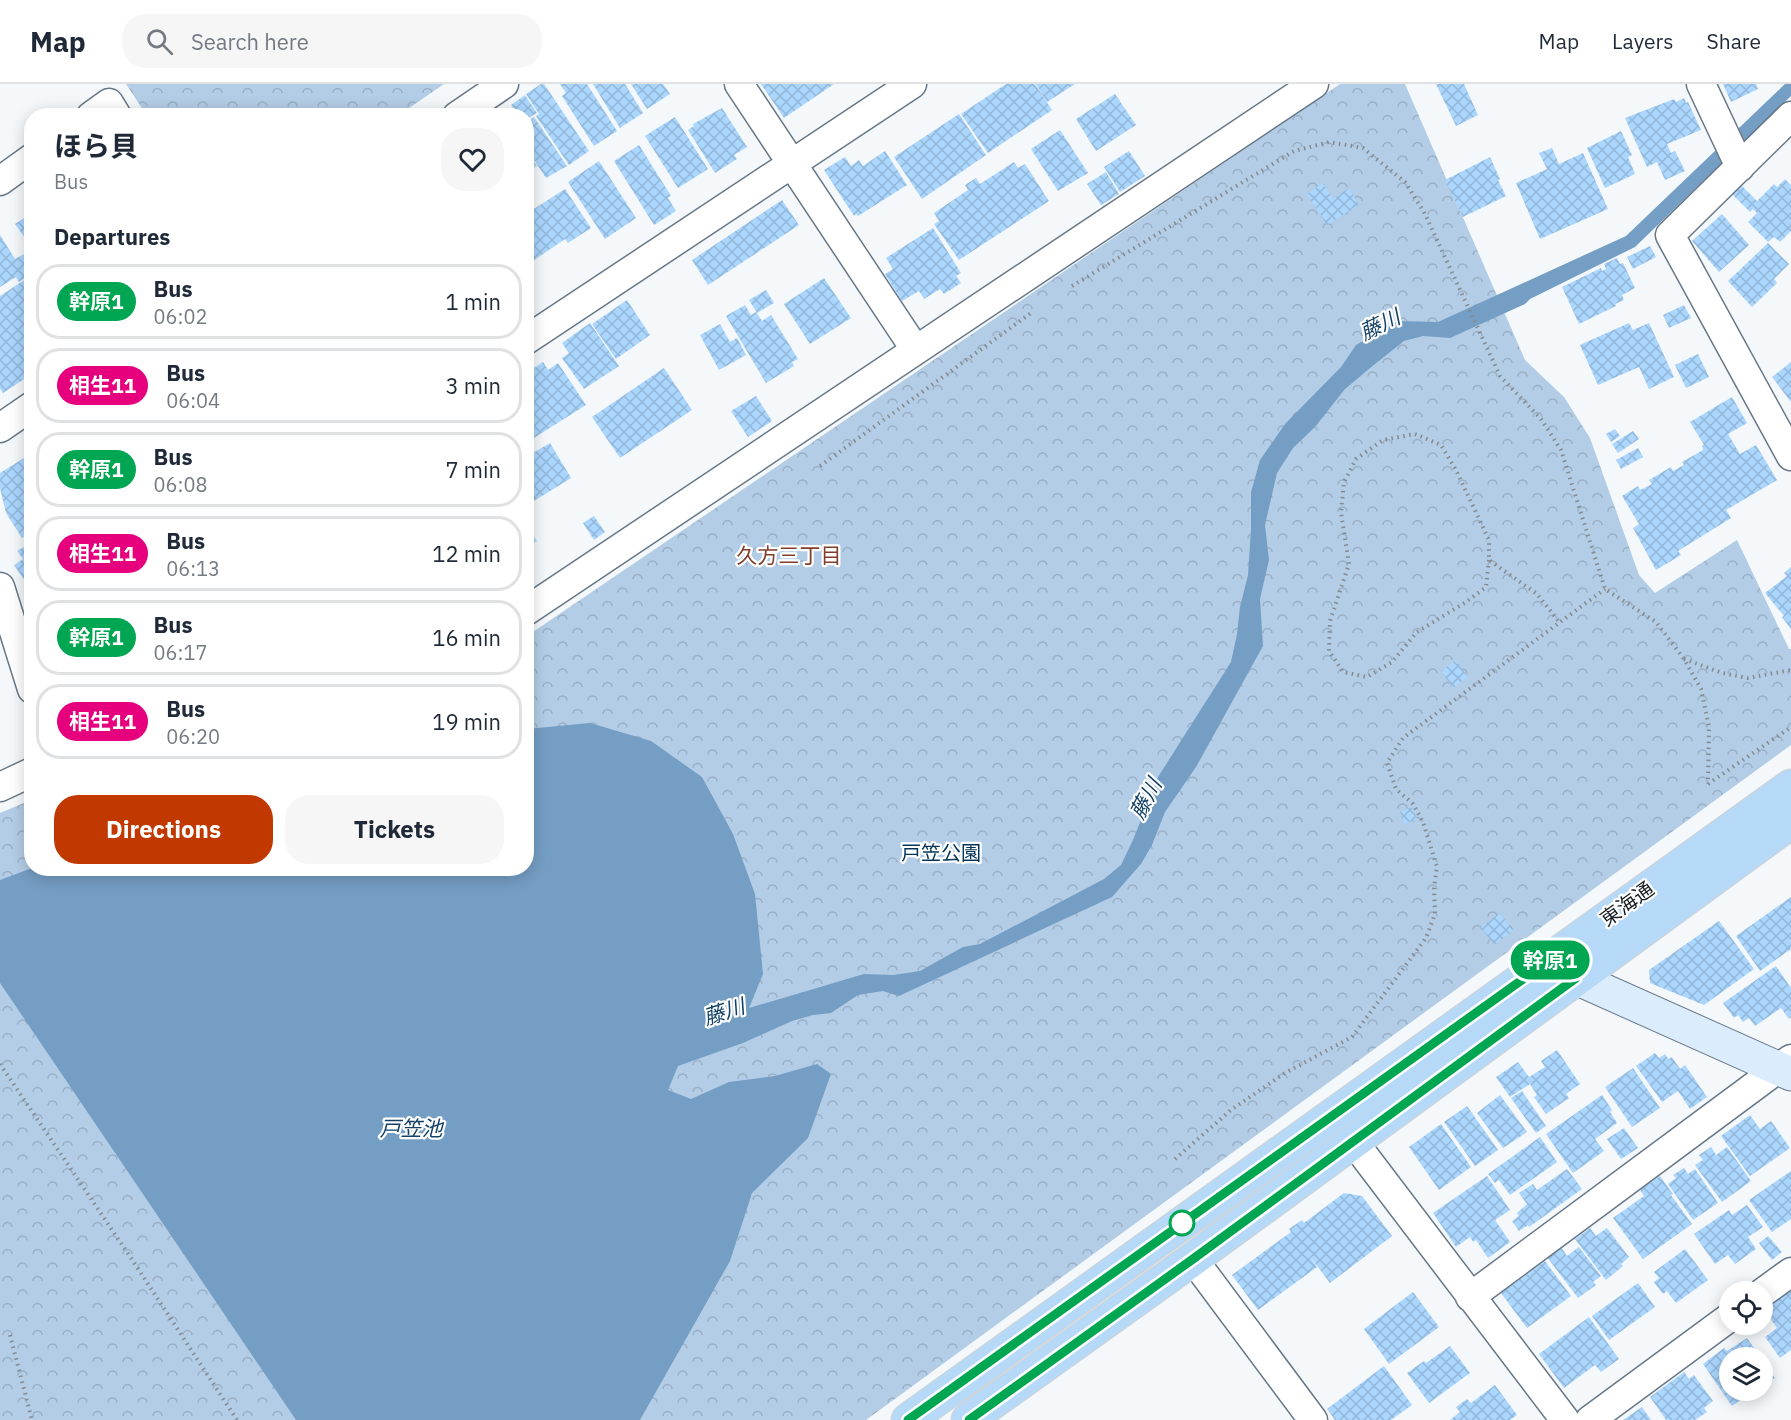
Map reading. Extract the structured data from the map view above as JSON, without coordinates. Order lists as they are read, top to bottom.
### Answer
{
  "streets": {
    "main road": ["東海通"]
  },
  "districts": ["久方三丁目"],
  "water": ["藤川", "戸笠池"],
  "parks": ["戸笠公園"],
  "lines": ["bus line 幹原1"],
  "page": {
    "header": "Map",
    "search": "Search here",
    "nav": ["Map", "Layers", "Share"],
    "on_map": "幹原1",
    "heading": [
      ["ほら貝", "Bus"],
      "Departures"
    ],
    "list": [
      {
        "mark": "幹原1",
        "name": "Bus",
        "note": "06:02",
        "value": "1 min"
      },
      {
        "mark": "相生11",
        "name": "Bus",
        "note": "06:04",
        "value": "3 min"
      },
      {
        "mark": "幹原1",
        "name": "Bus",
        "note": "06:08",
        "value": "7 min"
      },
      {
        "mark": "相生11",
        "name": "Bus",
        "note": "06:13",
        "value": "12 min"
      },
      {
        "mark": "幹原1",
        "name": "Bus",
        "note": "06:17",
        "value": "16 min"
      },
      {
        "mark": "相生11",
        "name": "Bus",
        "note": "06:20",
        "value": "19 min"
      }
    ],
    "buttons": ["Directions", "Tickets"]
  }
}
